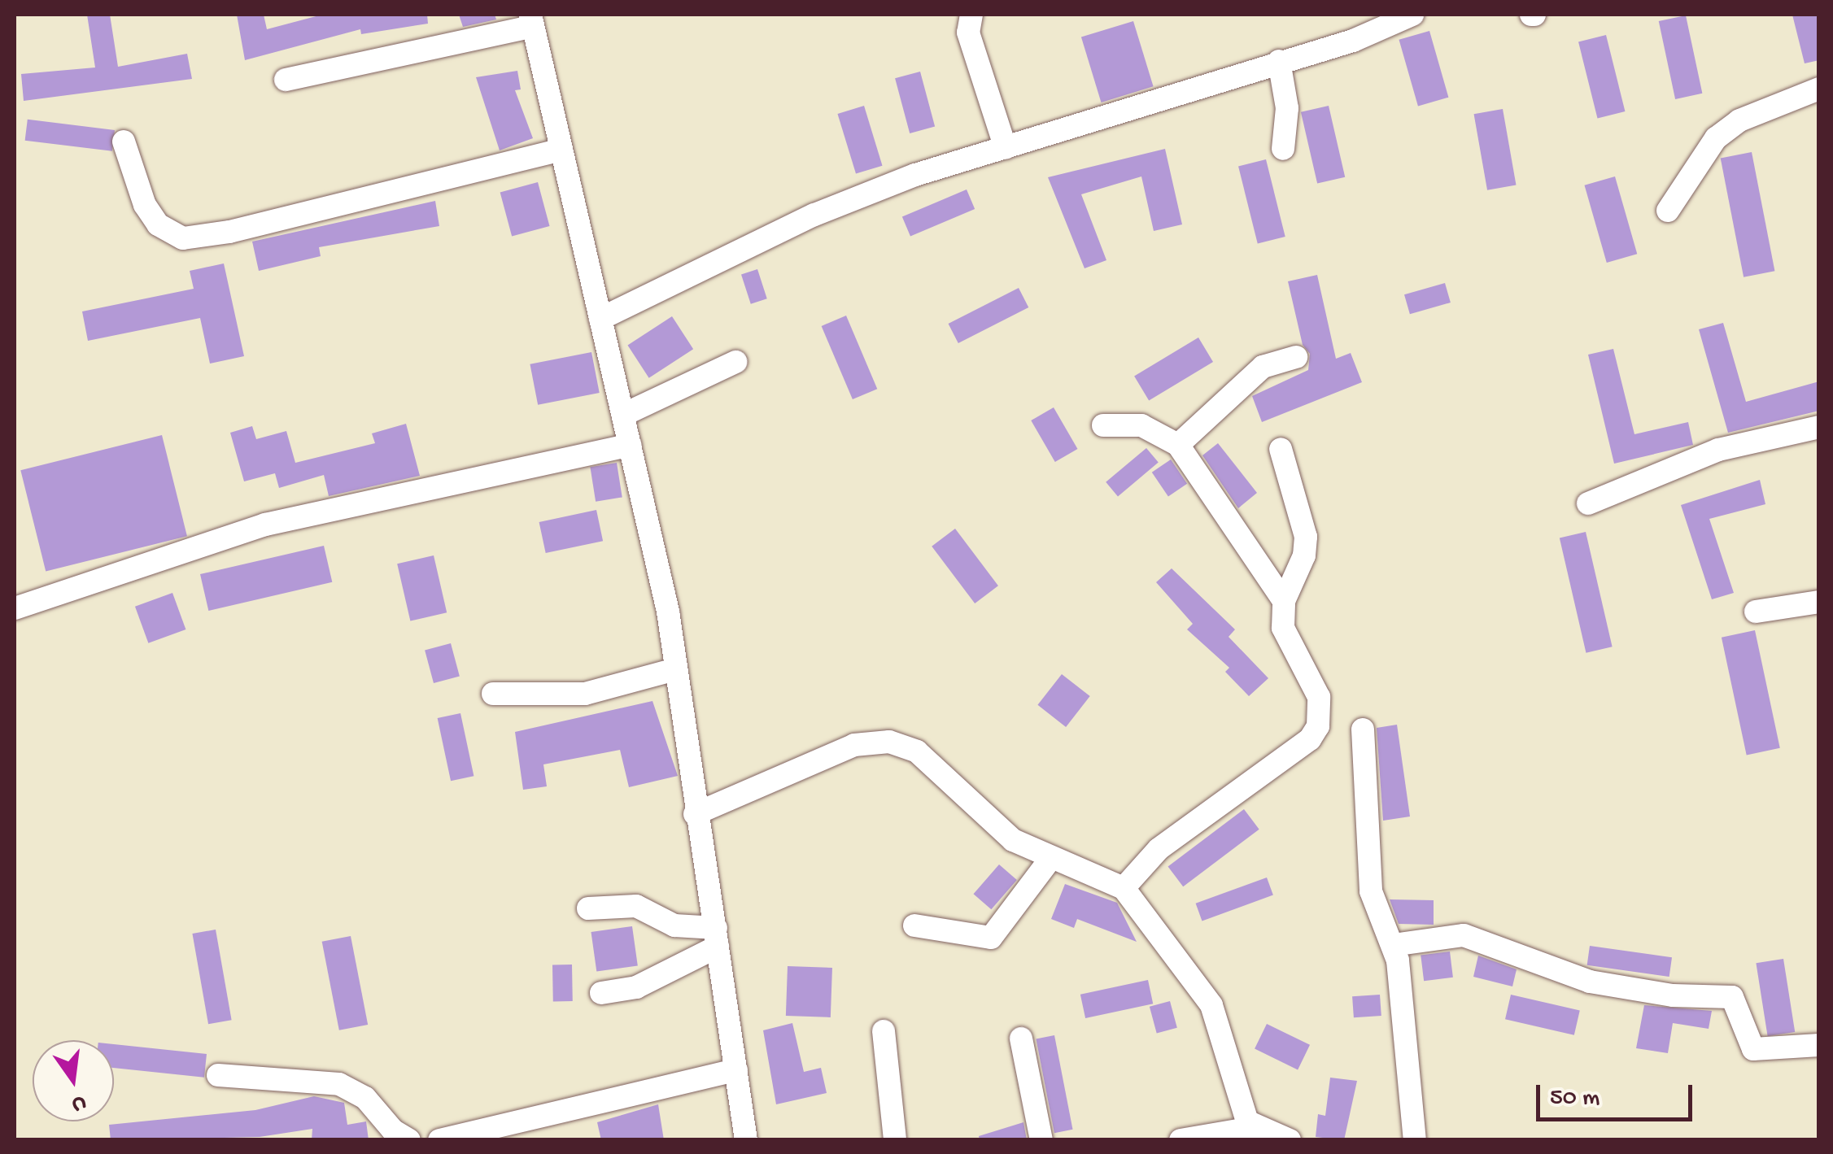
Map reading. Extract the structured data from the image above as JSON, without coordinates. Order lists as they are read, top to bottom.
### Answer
{
  "scale_bar": "50 m",
  "north": "bottom"
}
